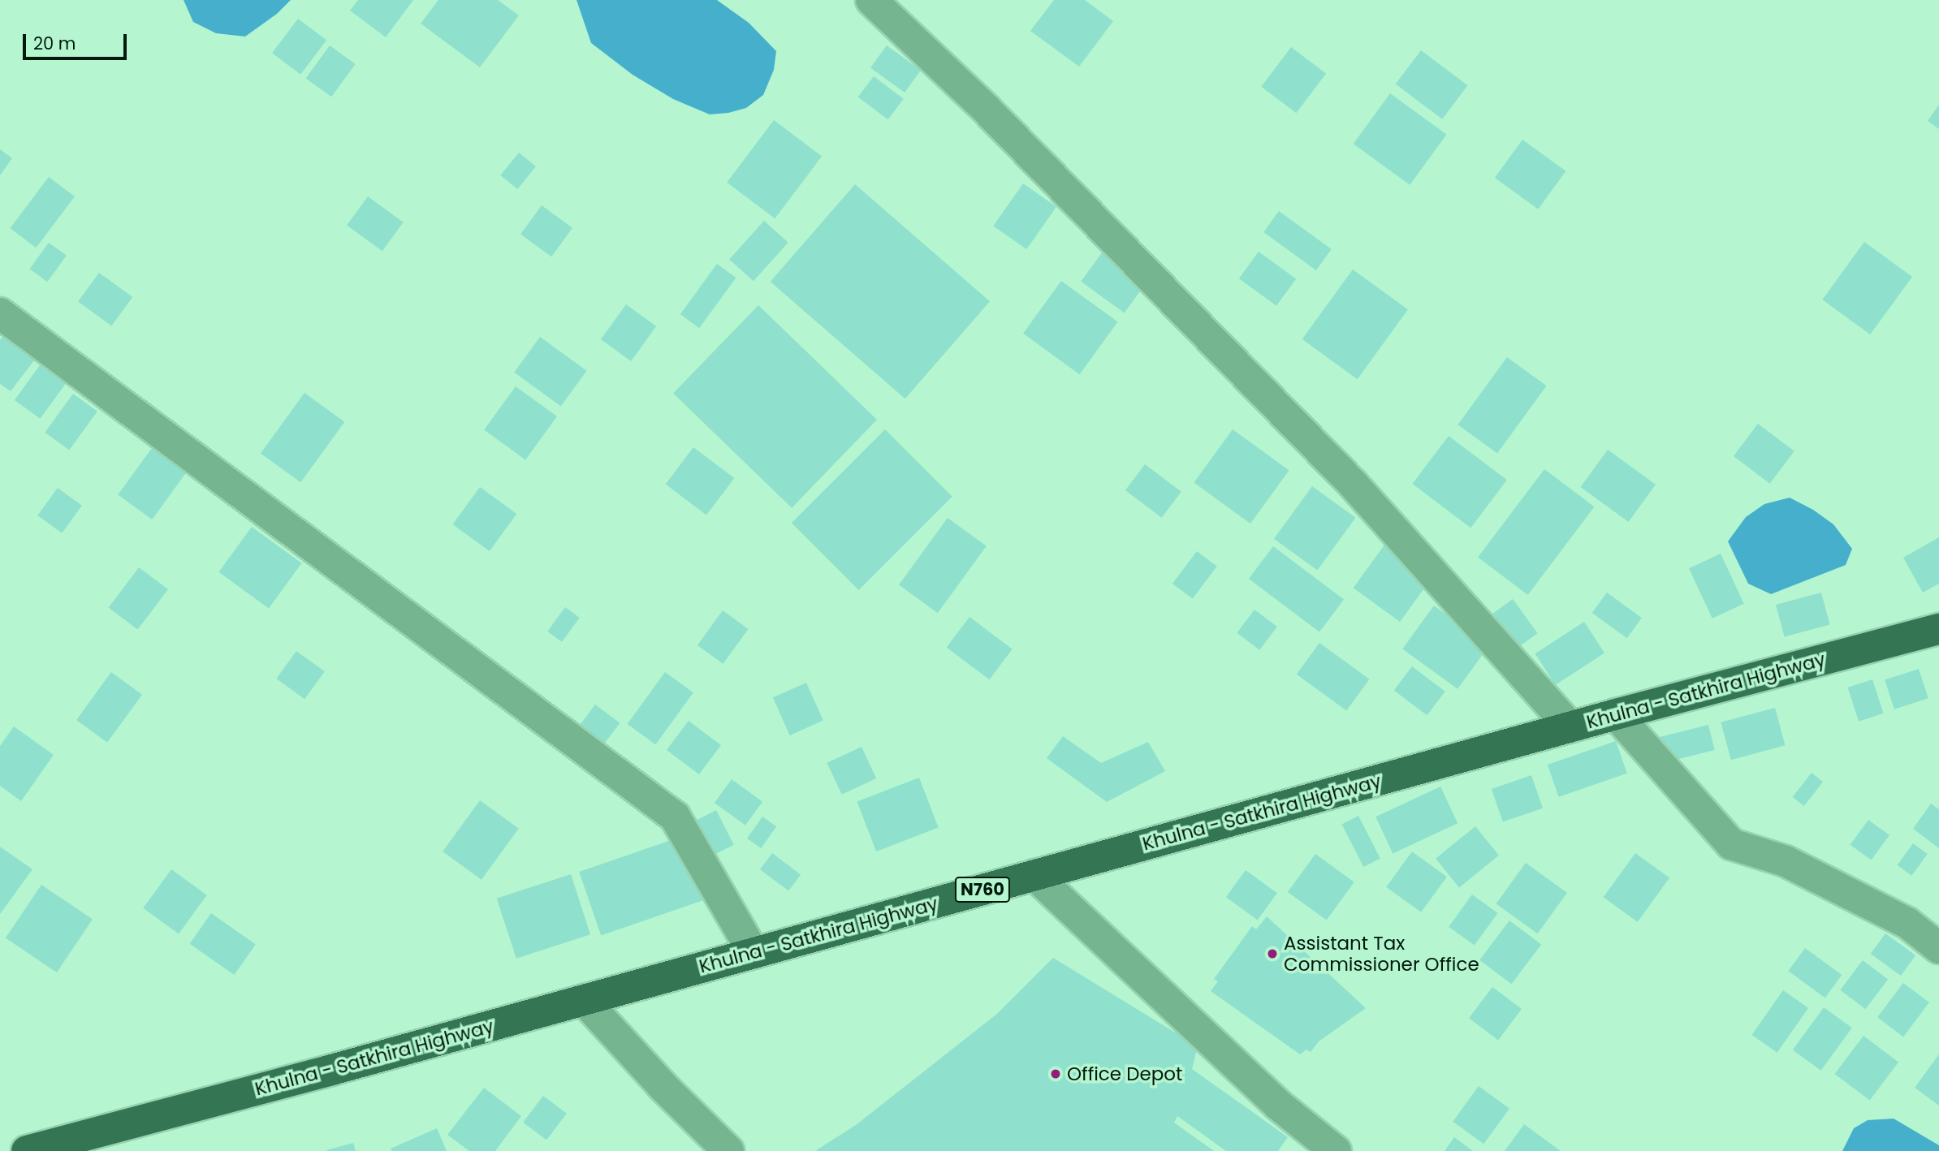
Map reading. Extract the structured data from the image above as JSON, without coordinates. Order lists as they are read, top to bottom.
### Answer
{
  "streets": {
    "highway": ["Khulna - Satkhira Highway", "N760"]
  },
  "places": ["Assistant Tax Commissioner Office", "Office Depot"],
  "scale_bar": "20 m"
}
